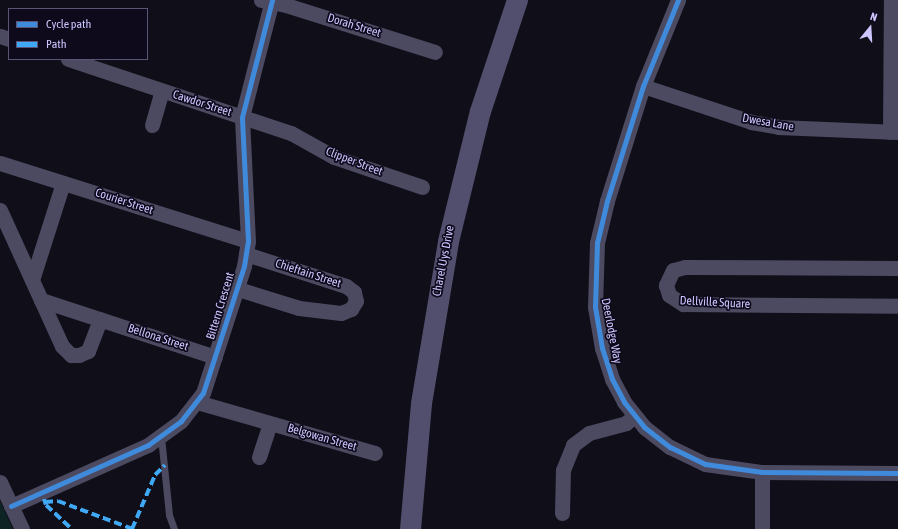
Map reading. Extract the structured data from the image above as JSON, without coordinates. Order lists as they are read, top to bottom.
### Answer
{
  "streets": {
    "main road": ["Charel Uys Drive"],
    "street": [
      "Dorah Street",
      "Cawdor Street",
      "Dwesa Lane",
      "Clipper Street",
      "Courier Street",
      "Chieftain Street",
      "Dellville Square",
      "Bittern Crescent",
      "Deerlodge Way",
      "Bellona Street",
      "Belgowan Street"
    ]
  },
  "crossings": [
    ["Dorah Street", "Bittern Crescent"],
    ["Cawdor Street", "Clipper Street"],
    ["Cawdor Street", "Bittern Crescent"],
    ["Dwesa Lane", "Deerlodge Way"],
    ["Clipper Street", "Bittern Crescent"],
    ["Courier Street", "Chieftain Street"],
    ["Courier Street", "Bittern Crescent"],
    ["Chieftain Street", "Bittern Crescent"],
    ["Bittern Crescent", "Bellona Street"],
    ["Bittern Crescent", "Belgowan Street"]
  ],
  "legend": ["Cycle path", "Path"],
  "north": "top"
}
